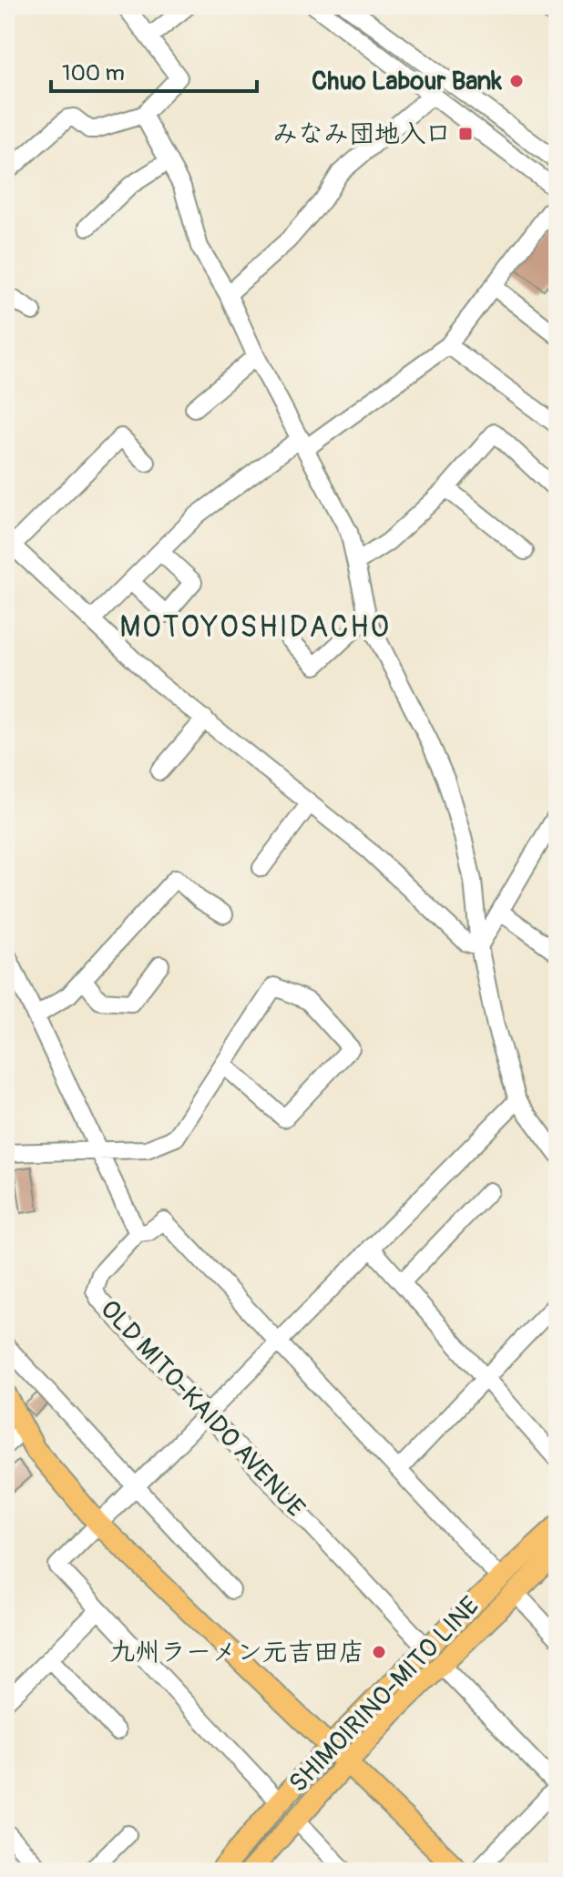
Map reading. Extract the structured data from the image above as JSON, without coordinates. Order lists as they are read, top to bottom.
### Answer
{
  "streets": {
    "main road": ["SHIMOIRINO-MITO LINE"],
    "street": ["OLD MITO-KAIDO AVENUE"]
  },
  "crossings": [
    ["OLD MITO-KAIDO AVENUE", "SHIMOIRINO-MITO LINE"]
  ],
  "districts": ["MOTOYOSHIDACHO"],
  "places": {
    "other": ["Chuo Labour Bank", "九州ラーメン元吉田店"],
    "transit": ["みなみ団地入口"]
  },
  "scale_bar": "100 m"
}
